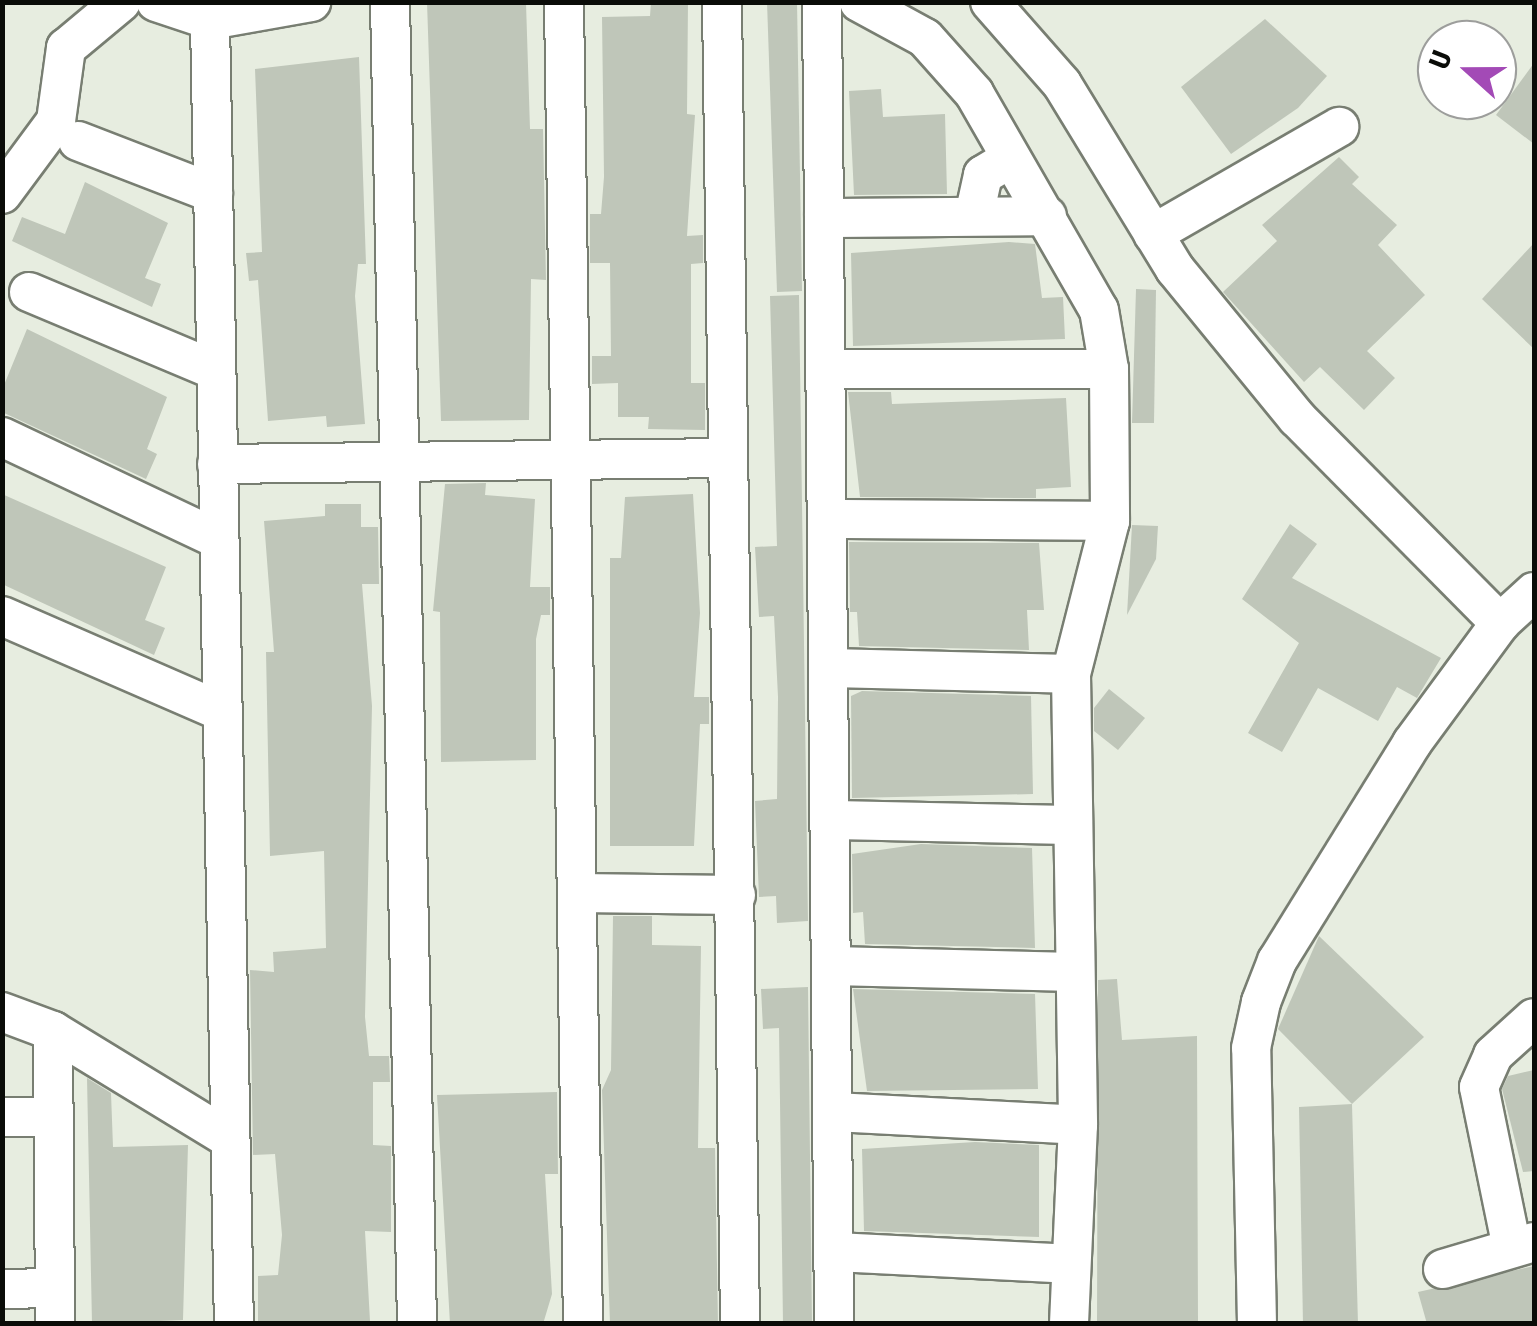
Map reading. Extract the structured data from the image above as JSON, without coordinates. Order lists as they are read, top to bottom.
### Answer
{
  "north": "left"
}
